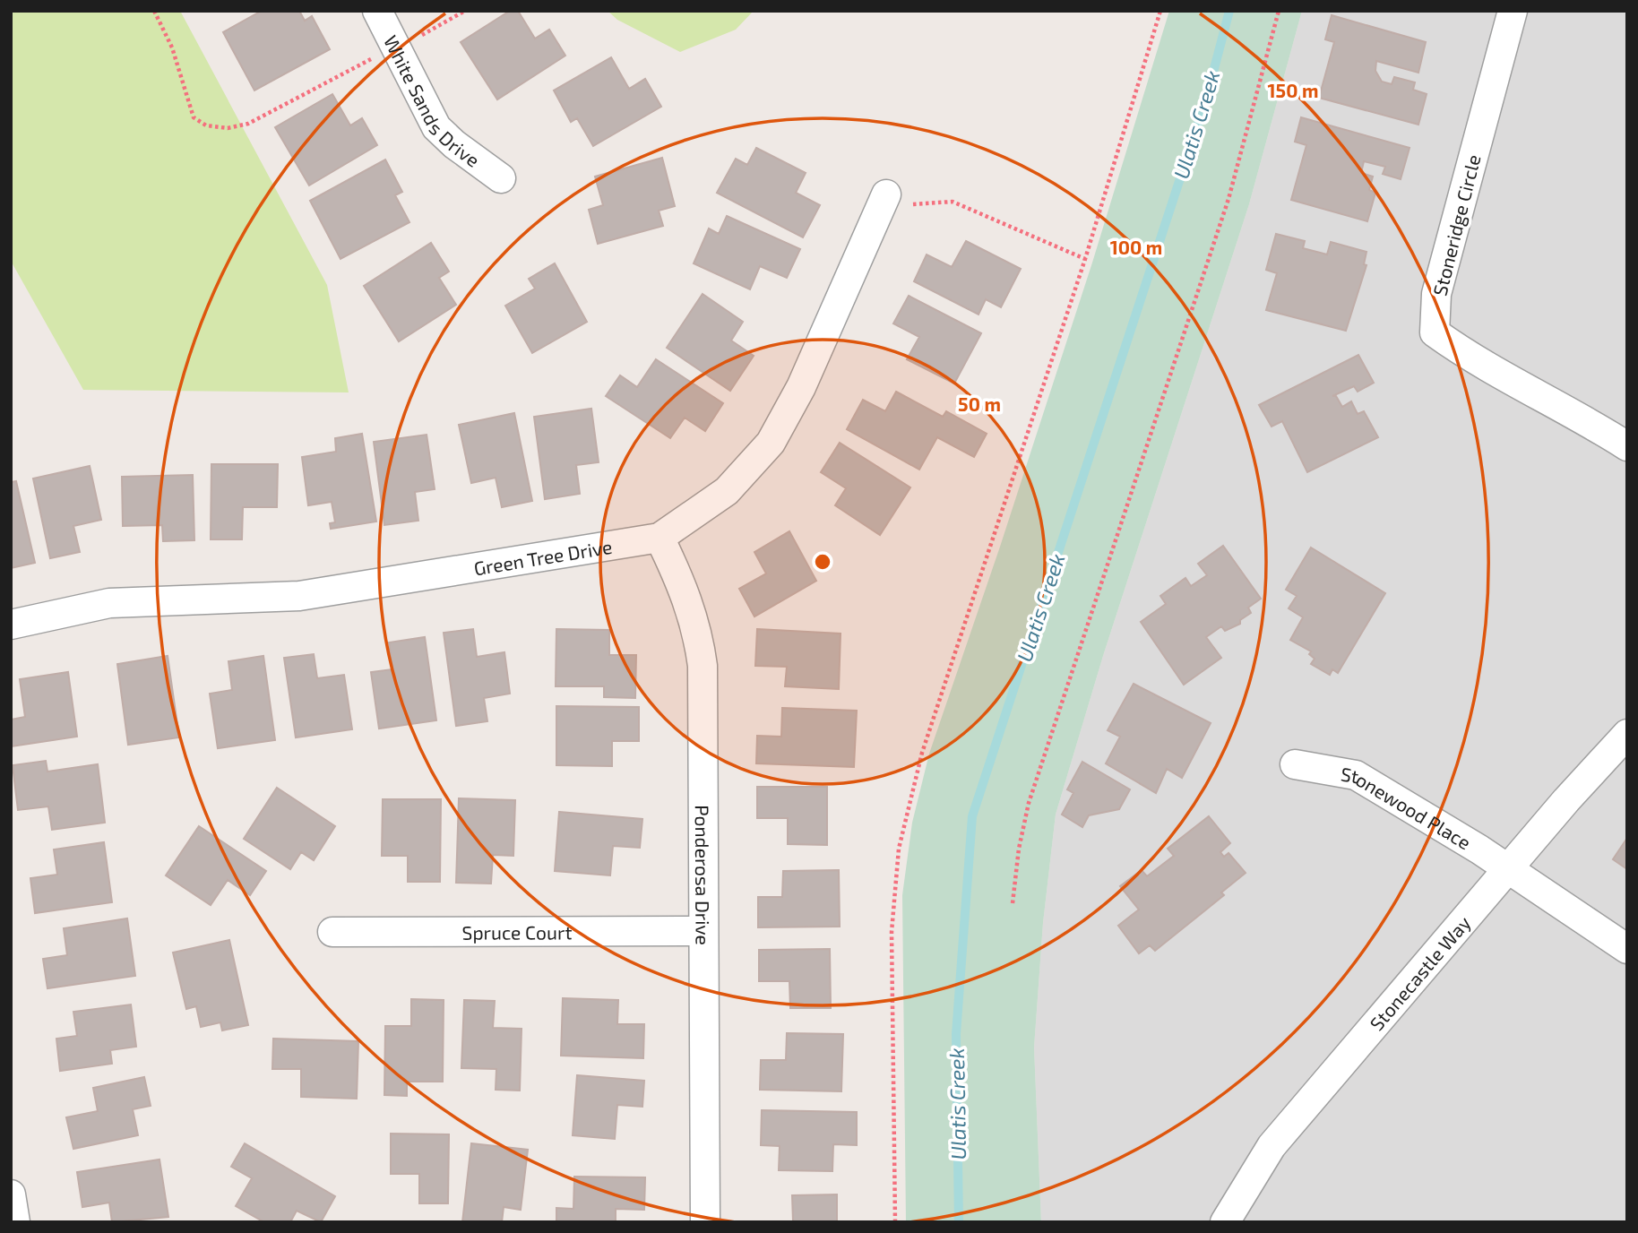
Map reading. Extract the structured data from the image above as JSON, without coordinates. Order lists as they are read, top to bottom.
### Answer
{
  "streets": {
    "street": [
      "White Sands Drive",
      "Stoneridge Circle",
      "Green Tree Drive",
      "Stonewood Place",
      "Ponderosa Drive",
      "Spruce Court",
      "Stonecastle Way"
    ]
  },
  "crossings": [
    ["Green Tree Drive", "Ponderosa Drive"],
    ["Stonewood Place", "Stonecastle Way"],
    ["Ponderosa Drive", "Spruce Court"]
  ],
  "water": ["Ulatis Creek"],
  "rings": ["150 m", "100 m", "50 m"]
}
